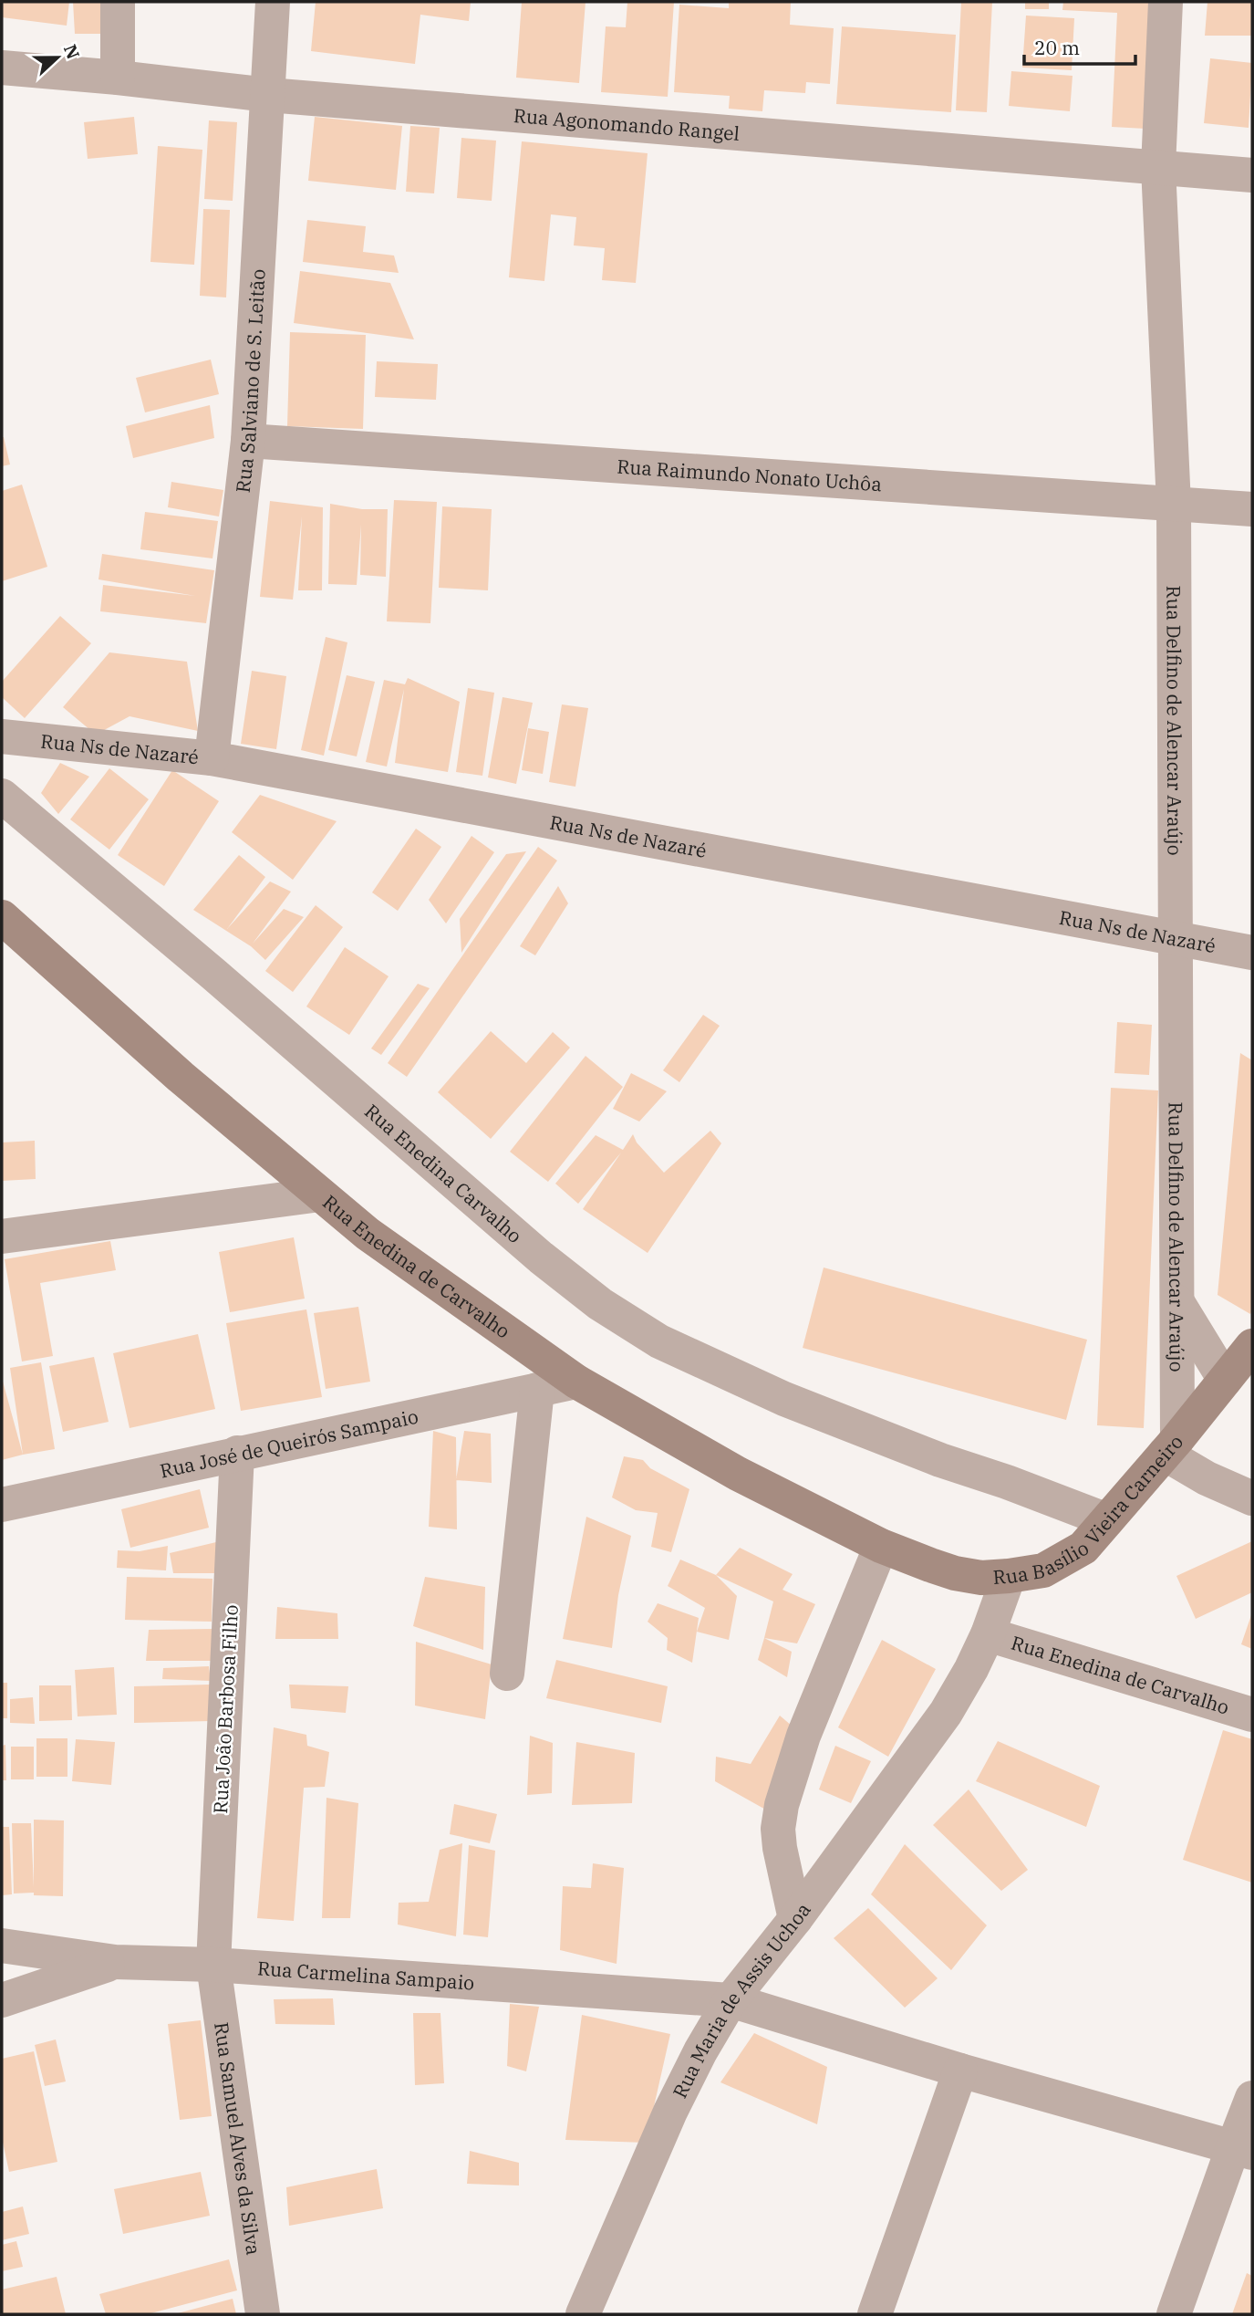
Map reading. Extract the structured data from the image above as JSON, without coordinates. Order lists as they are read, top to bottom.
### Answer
{
  "streets": {
    "main road": ["Rua Enedina de Carvalho", "Rua Basílio Vieira Carneiro"],
    "street": [
      "Rua Agonomando Rangel",
      "Rua Salviano de S. Leitão",
      "Rua Raimundo Nonato Uchôa",
      "Rua Delfino de Alencar Araújo",
      "Rua Ns de Nazaré",
      "Rua Enedina Carvalho",
      "Rua José de Queirós Sampaio",
      "Rua João Barbosa Filho",
      "Rua Carmelina Sampaio",
      "Rua Maria de Assis Uchoa",
      "Rua Samuel Alves da Silva"
    ]
  },
  "crossings": [
    ["Rua Agonomando Rangel", "Rua Salviano de S. Leitão"],
    ["Rua Agonomando Rangel", "Rua Delfino de Alencar Araújo"],
    ["Rua Salviano de S. Leitão", "Rua Raimundo Nonato Uchôa"],
    ["Rua Salviano de S. Leitão", "Rua Ns de Nazaré"],
    ["Rua Raimundo Nonato Uchôa", "Rua Delfino de Alencar Araújo"],
    ["Rua Delfino de Alencar Araújo", "Rua Ns de Nazaré"],
    ["Rua Delfino de Alencar Araújo", "Rua Basílio Vieira Carneiro"],
    ["Rua Enedina Carvalho", "Rua Basílio Vieira Carneiro"],
    ["Rua Enedina de Carvalho", "Rua José de Queirós Sampaio"],
    ["Rua Enedina de Carvalho", "Rua Basílio Vieira Carneiro"],
    ["Rua Enedina de Carvalho", "Rua Maria de Assis Uchoa"],
    ["Rua José de Queirós Sampaio", "Rua João Barbosa Filho"],
    ["Rua Basílio Vieira Carneiro", "Rua Maria de Assis Uchoa"],
    ["Rua João Barbosa Filho", "Rua Carmelina Sampaio"],
    ["Rua João Barbosa Filho", "Rua Samuel Alves da Silva"],
    ["Rua Carmelina Sampaio", "Rua Maria de Assis Uchoa"],
    ["Rua Carmelina Sampaio", "Rua Samuel Alves da Silva"]
  ],
  "scale_bar": "20 m",
  "north": "right"
}
